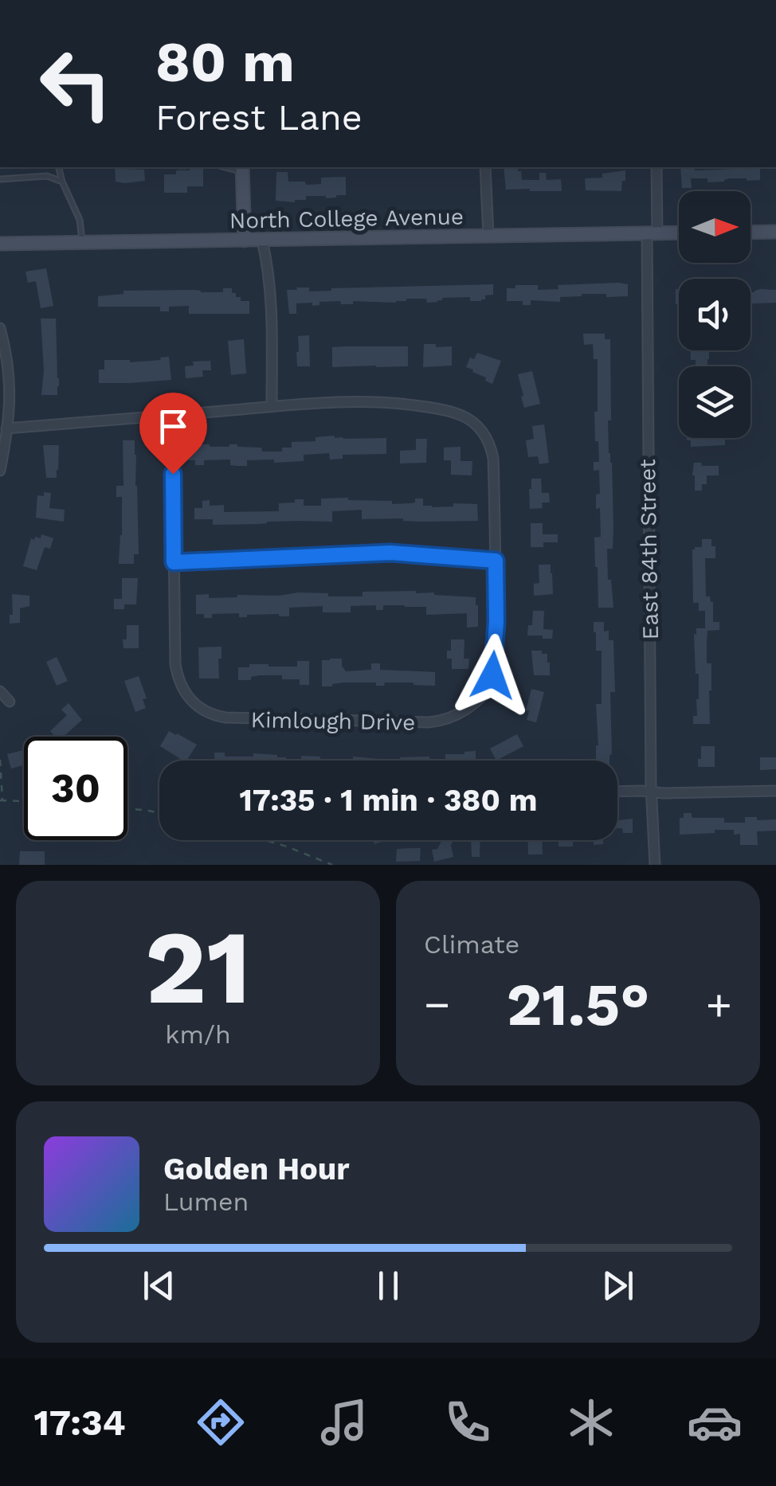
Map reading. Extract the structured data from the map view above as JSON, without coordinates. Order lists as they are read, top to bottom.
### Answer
{
  "streets": {
    "main road": ["North College Avenue"],
    "street": ["East 84th Street", "Kimlough Drive"]
  },
  "crossings": [
    ["North College Avenue", "East 84th Street"]
  ],
  "north": "right",
  "page": {
    "turn": ["80 m", "Forest Lane"],
    "limit": "30",
    "trip": "17:35 · 1 min · 380 m",
    "tile": [
      ["21", "km/h"],
      "Climate"
    ],
    "heat": ["−", "21.5°", "+"],
    "song": ["Golden Hour", "Lumen"],
    "tabs": "17:34"
  }
}
